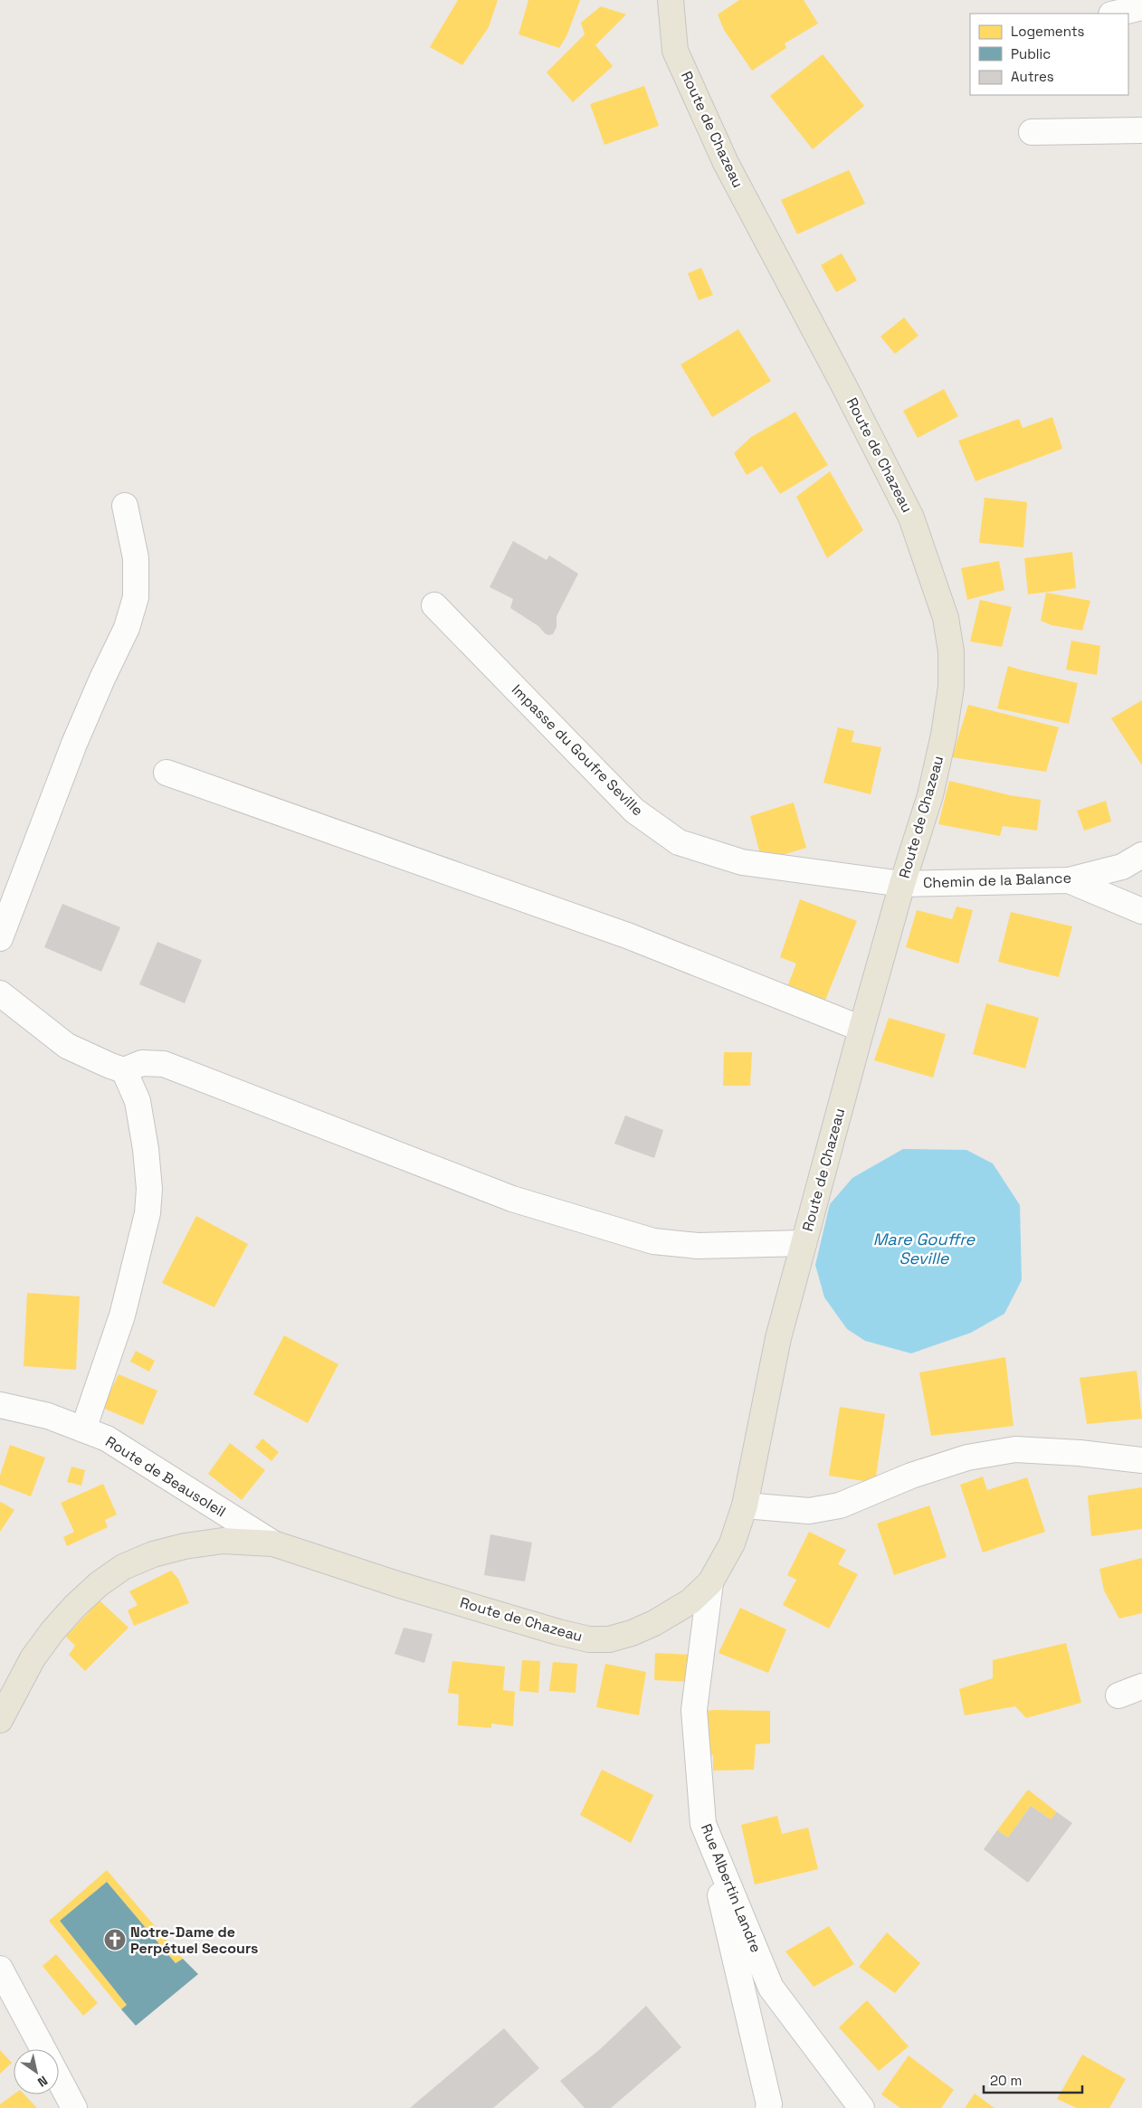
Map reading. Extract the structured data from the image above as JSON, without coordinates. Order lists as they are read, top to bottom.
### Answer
{
  "streets": {
    "main road": ["Route de Chazeau"],
    "street": [
      "Impasse du Goufre Seville",
      "Chemin de la Balance",
      "Route de Beausoleil",
      "Rue Albertin Landre"
    ]
  },
  "crossings": [
    ["Route de Chazeau", "Impasse du Goufre Seville"],
    ["Route de Chazeau", "Chemin de la Balance"],
    ["Route de Chazeau", "Route de Beausoleil"],
    ["Route de Chazeau", "Rue Albertin Landre"],
    ["Impasse du Goufre Seville", "Chemin de la Balance"]
  ],
  "water": ["Mare Gouffre Seville"],
  "places": {
    "church": ["Notre-Dame de Perpétuel Secours"]
  },
  "legend": ["Logements", "Public", "Autres"],
  "scale_bar": "20 m",
  "north": "bottom right"
}
